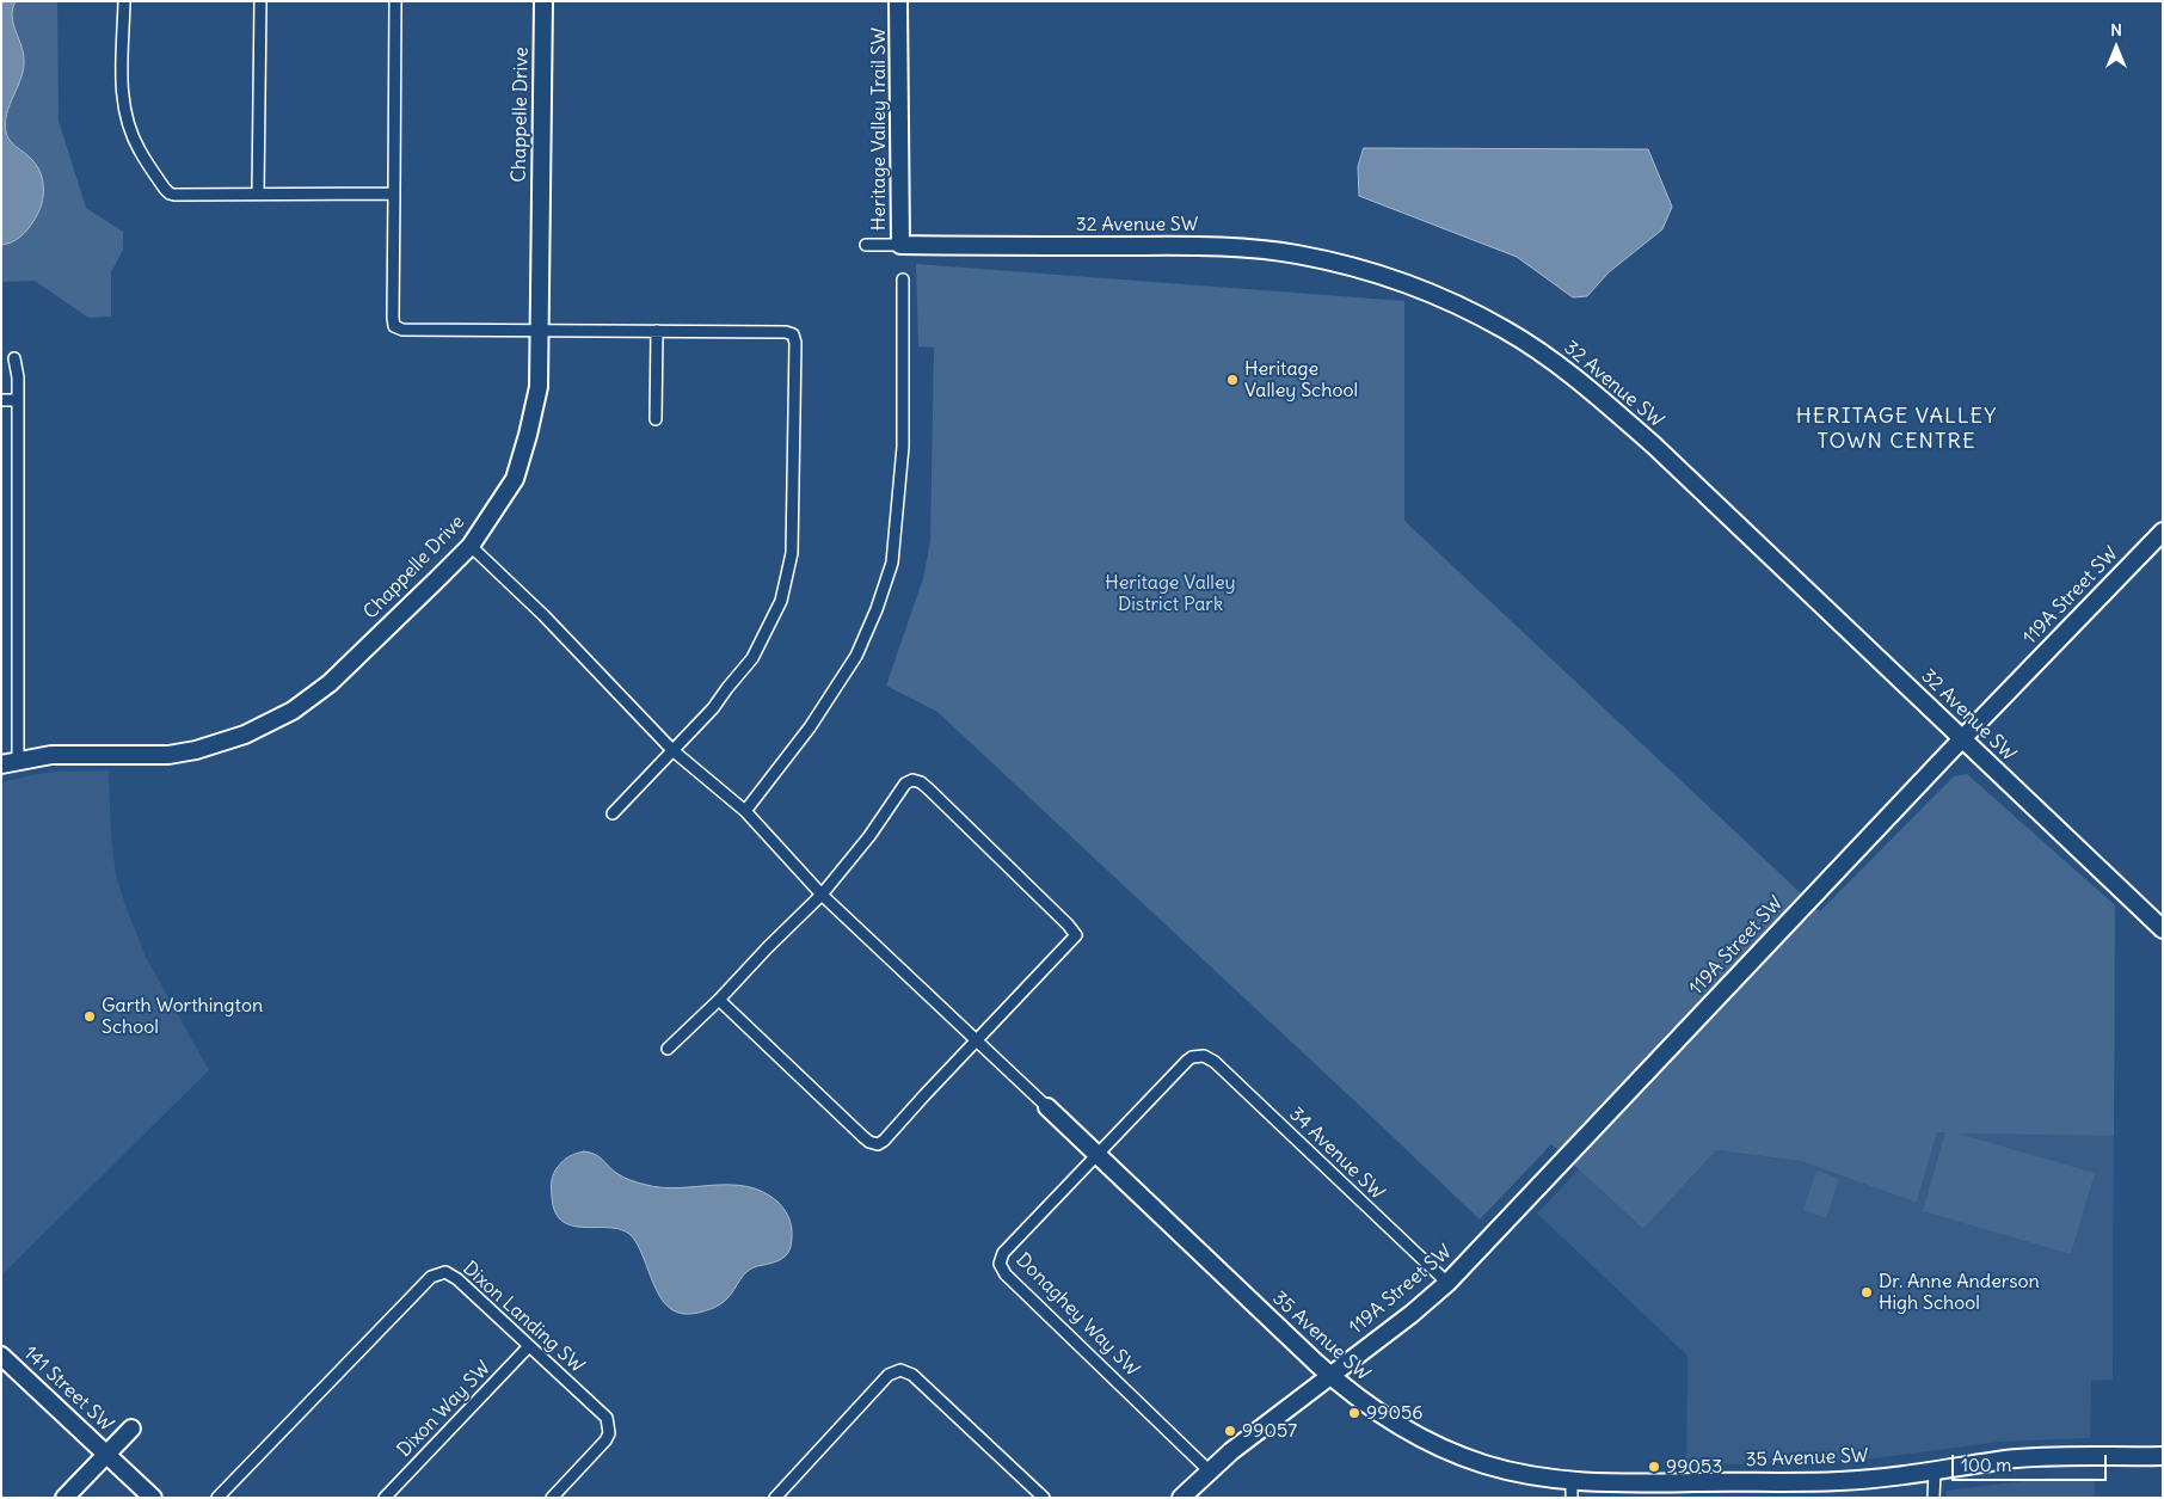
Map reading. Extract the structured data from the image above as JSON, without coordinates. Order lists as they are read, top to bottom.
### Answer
{
  "streets": {
    "street": [
      "Chappelle Drive",
      "Heritage Valley Trail SW",
      "32 Avenue SW",
      "119A Street SW",
      "34 Avenue SW",
      "Donaghey Way SW",
      "Dixon Landing SW",
      "35 Avenue SW",
      "141 Street SW",
      "Dixon Way SW"
    ]
  },
  "crossings": [
    ["Heritage Valley Trail SW", "32 Avenue SW"],
    ["32 Avenue SW", "119A Street SW"],
    ["119A Street SW", "34 Avenue SW"],
    ["119A Street SW", "Donaghey Way SW"],
    ["119A Street SW", "35 Avenue SW"],
    ["34 Avenue SW", "Donaghey Way SW"],
    ["34 Avenue SW", "35 Avenue SW"],
    ["Donaghey Way SW", "35 Avenue SW"],
    ["Dixon Landing SW", "Dixon Way SW"]
  ],
  "districts": ["HERITAGE VALLEY TOWN CENTRE"],
  "parks": ["Heritage Valley District Park"],
  "places": [
    "Heritage Valley School",
    "Garth Worthington School",
    "Dr. Anne Anderson High School",
    "99056",
    "99057",
    "99053"
  ],
  "scale_bar": "100 m",
  "north": "top"
}
